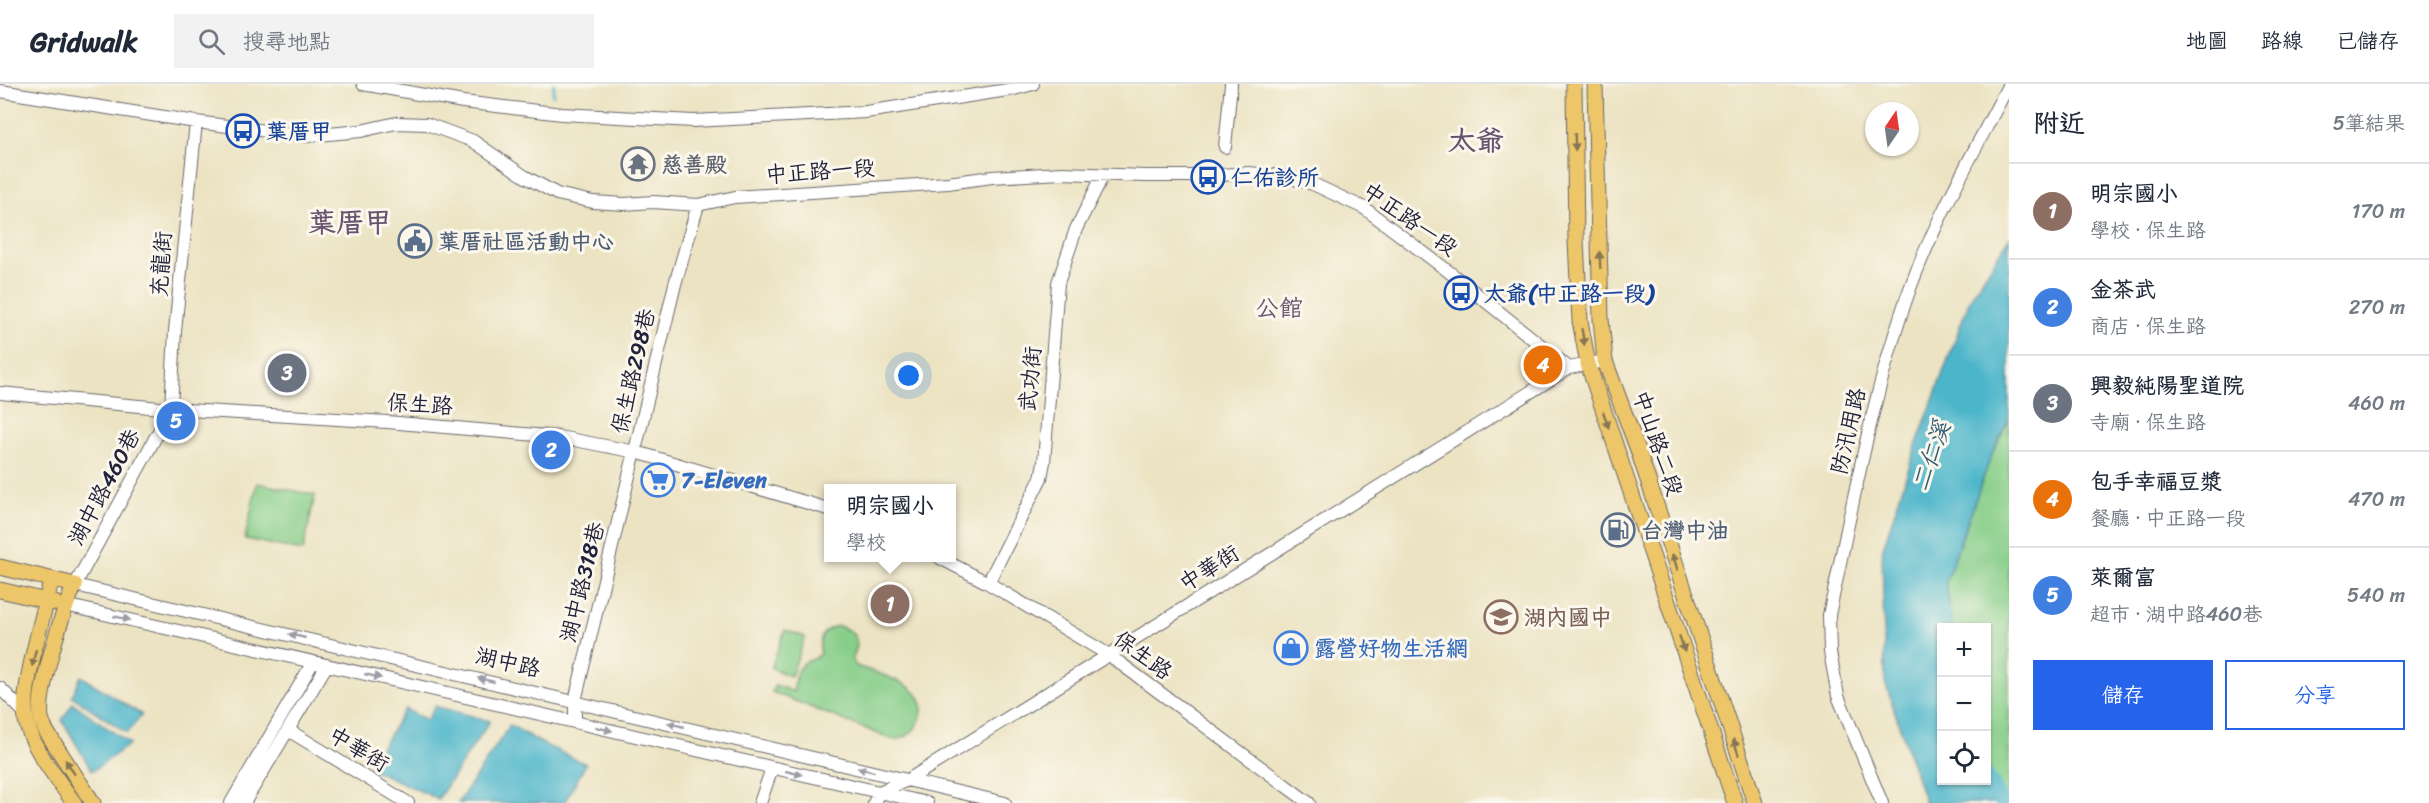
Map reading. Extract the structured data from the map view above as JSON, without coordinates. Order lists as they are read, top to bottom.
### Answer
{
  "streets": {
    "main road": ["中山路二段", "湖中路"],
    "street": [
      "中正路一段",
      "充龍街",
      "保生路298巷",
      "武功街",
      "保生路",
      "防汛用路",
      "湖中路460巷",
      "中華街",
      "湖中路318巷"
    ]
  },
  "crossings": [
    ["中正路一段", "充龍街"],
    ["中正路一段", "保生路298巷"],
    ["中正路一段", "武功街"],
    ["中正路一段", "中華街"],
    ["充龍街", "保生路"],
    ["充龍街", "湖中路460巷"],
    ["保生路298巷", "保生路"],
    ["保生路298巷", "湖中路318巷"],
    ["武功街", "保生路"],
    ["保生路", "湖中路460巷"],
    ["保生路", "中華街"],
    ["保生路", "湖中路318巷"],
    ["湖中路460巷", "湖中路"],
    ["中華街", "湖中路"],
    ["湖中路318巷", "湖中路"]
  ],
  "districts": ["太爺", "葉厝甲", "公館"],
  "water": ["二仁溪"],
  "places": {
    "bus stop": ["葉厝甲", "仁佑診所", "太爺(中正路一段)"],
    "temple": ["慈善殿"],
    "public building": ["葉厝社區活動中心"],
    "supermarket": ["7-Eleven"],
    "fuel station": ["台灣中油"],
    "school or university": ["湖內國中"],
    "shop": ["露營好物生活網"]
  },
  "north": "top",
  "page": {
    "header": "Gridwalk",
    "search": "搜尋地點",
    "nav": ["地圖", "路線", "已儲存"],
    "heading": ["附近", "5筆結果"],
    "list": [
      {
        "mark": "1",
        "name": "明宗國小",
        "note": "學校 · 保生路",
        "value": "170 m"
      },
      {
        "mark": "2",
        "name": "金茶武",
        "note": "商店 · 保生路",
        "value": "270 m"
      },
      {
        "mark": "3",
        "name": "興毅純陽聖道院",
        "note": "寺廟 · 保生路",
        "value": "460 m"
      },
      {
        "mark": "4",
        "name": "包手幸福豆漿",
        "note": "餐廳 · 中正路一段",
        "value": "470 m"
      },
      {
        "mark": "5",
        "name": "萊爾富",
        "note": "超市 · 湖中路460巷",
        "value": "540 m"
      }
    ],
    "pins": [
      "4",
      "3",
      "5",
      "2",
      "1"
    ],
    "popup": ["明宗國小", "學校"],
    "map_buttons": ["+", "−"],
    "buttons": ["儲存", "分享"]
  }
}
